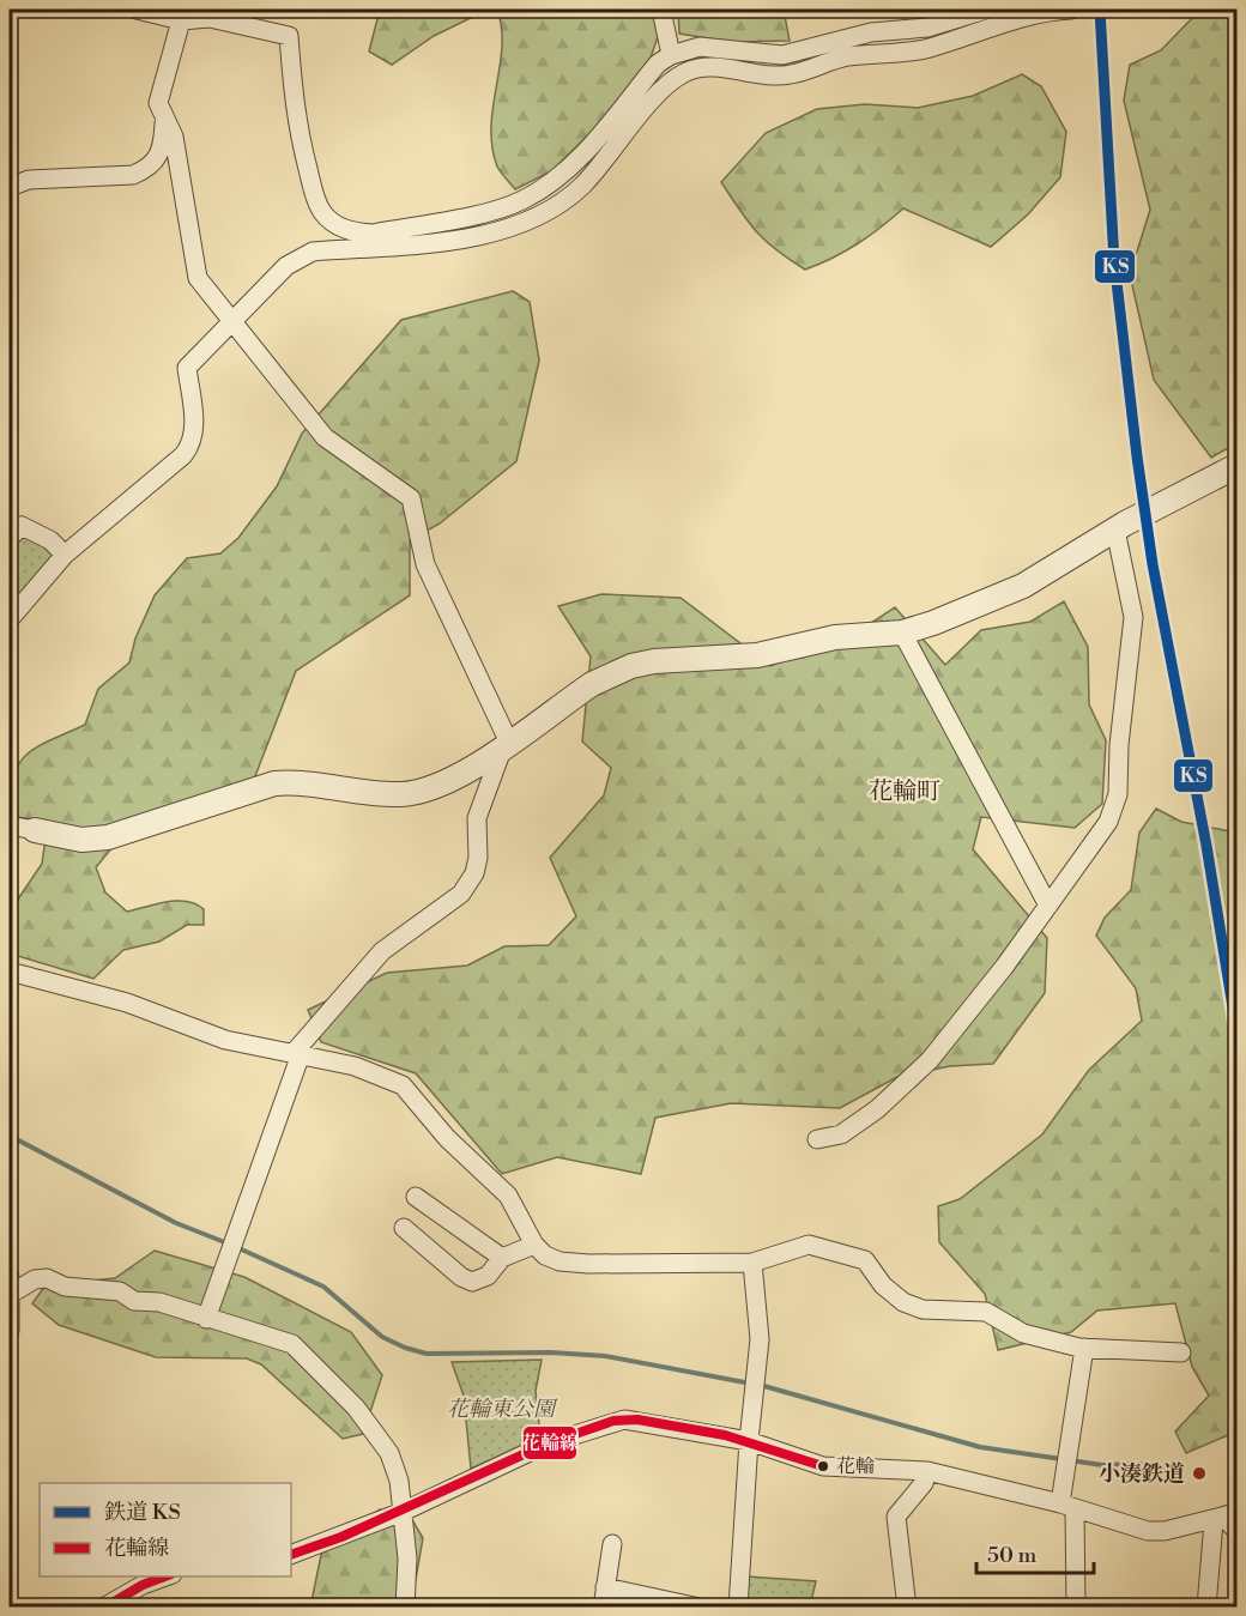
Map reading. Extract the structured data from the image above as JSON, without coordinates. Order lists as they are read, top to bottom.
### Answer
{
  "districts": ["花輪町"],
  "parks": ["花輪東公園"],
  "places": ["花輪", "小湊鉄道"],
  "lines": ["rail line KS", "transit line 花輪線"],
  "legend": ["鉄道 KS", "花輪線"],
  "scale_bar": "50 m"
}
